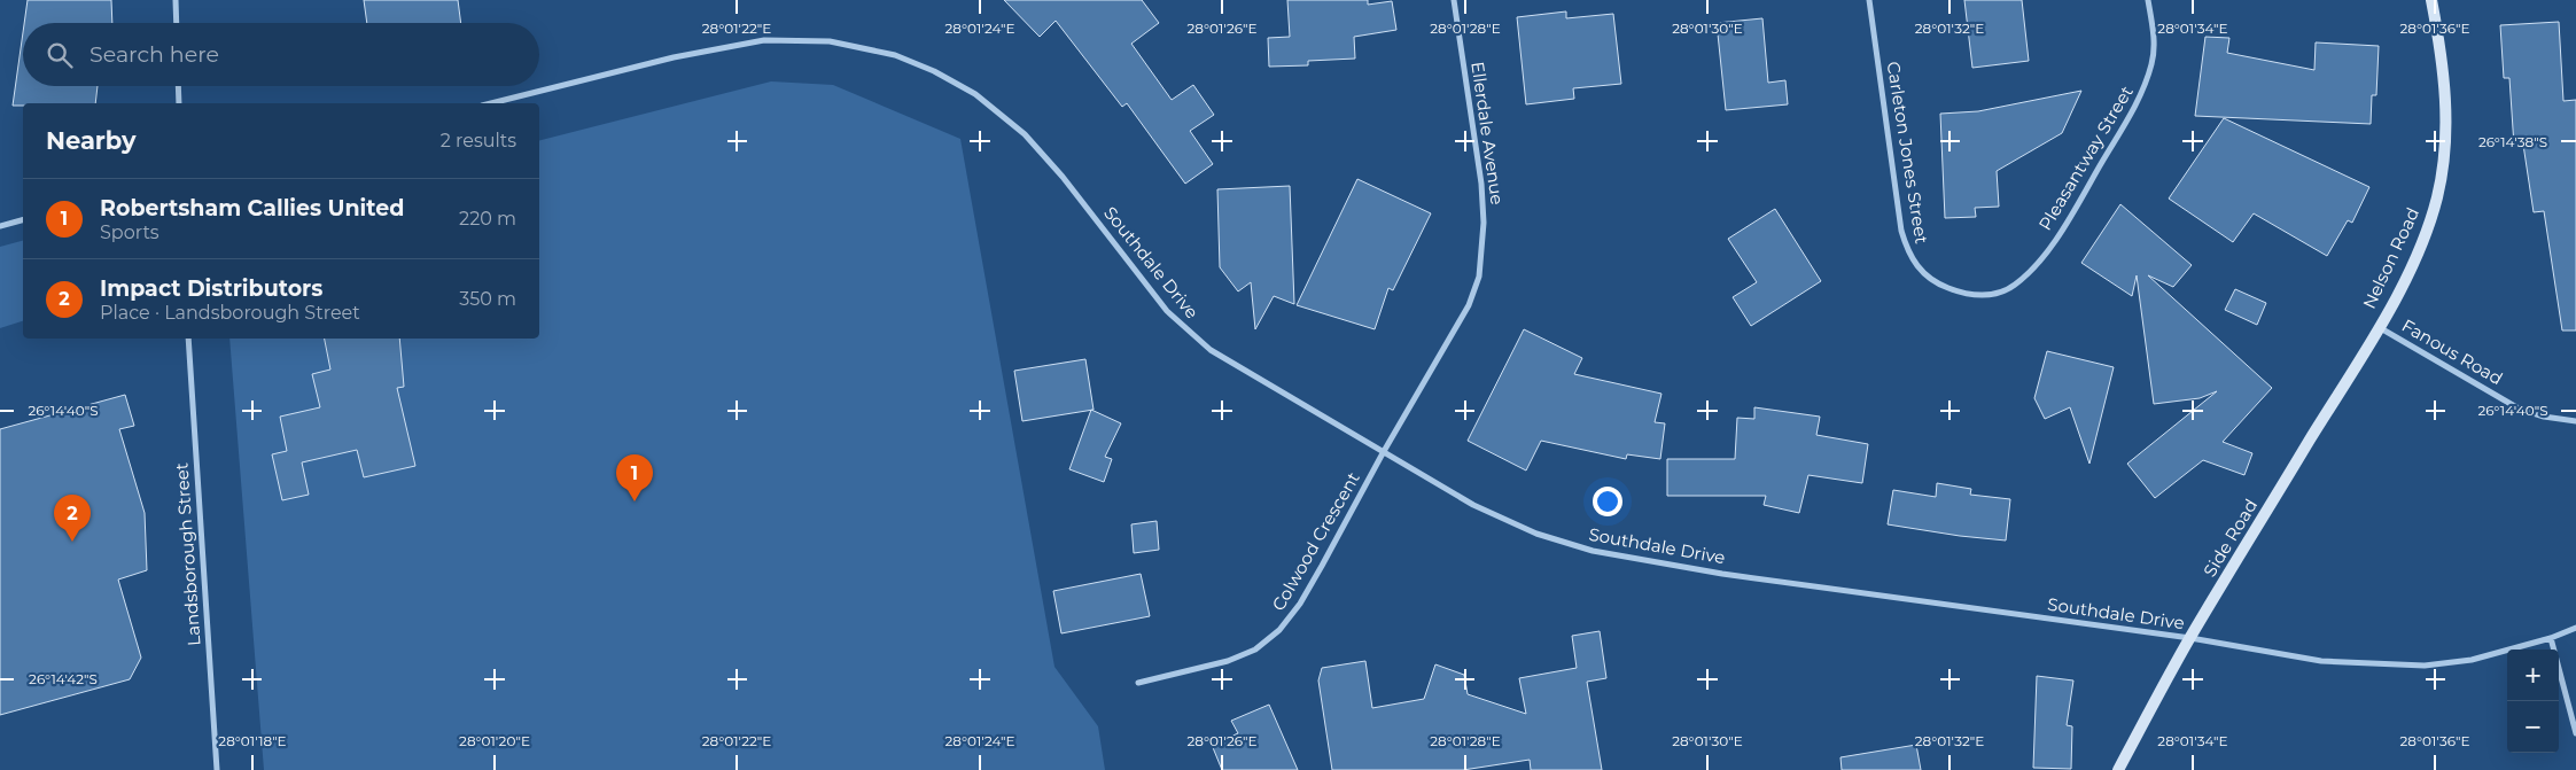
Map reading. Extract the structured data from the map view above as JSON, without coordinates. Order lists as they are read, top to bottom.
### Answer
{
  "streets": {
    "street": [
      "Ellerdale Avenue",
      "Carleton Jones Street",
      "Pleasantway Street",
      "Nelson Road",
      "Southdale Drive",
      "Fanous Road",
      "Side Road",
      "Colwood Crescent",
      "Landsborough Street"
    ]
  },
  "crossings": [
    ["Ellerdale Avenue", "Southdale Drive"],
    ["Ellerdale Avenue", "Colwood Crescent"],
    ["Carleton Jones Street", "Pleasantway Street"],
    ["Nelson Road", "Fanous Road"],
    ["Nelson Road", "Side Road"],
    ["Southdale Drive", "Side Road"],
    ["Southdale Drive", "Colwood Crescent"],
    ["Fanous Road", "Side Road"]
  ],
  "page": {
    "search": "Search here",
    "heading": ["Nearby", "2 results"],
    "list": [
      {
        "mark": "1",
        "name": "Robertsham Callies United",
        "note": "Sports",
        "value": "220 m"
      },
      {
        "mark": "2",
        "name": "Impact Distributors",
        "note": "Place · Landsborough Street",
        "value": "350 m"
      }
    ],
    "pins": ["1", "2"],
    "map_buttons": ["+", "−"]
  },
  "coordinates": [
    "28°01'22\"E",
    "28°01'24\"E",
    "28°01'26\"E",
    "28°01'28\"E",
    "28°01'30\"E",
    "28°01'32\"E",
    "28°01'34\"E",
    "28°01'36\"E",
    "26°14'38\"S",
    "26°14'40\"S",
    "26°14'42\"S",
    "28°01'18\"E",
    "28°01'20\"E"
  ]
}
